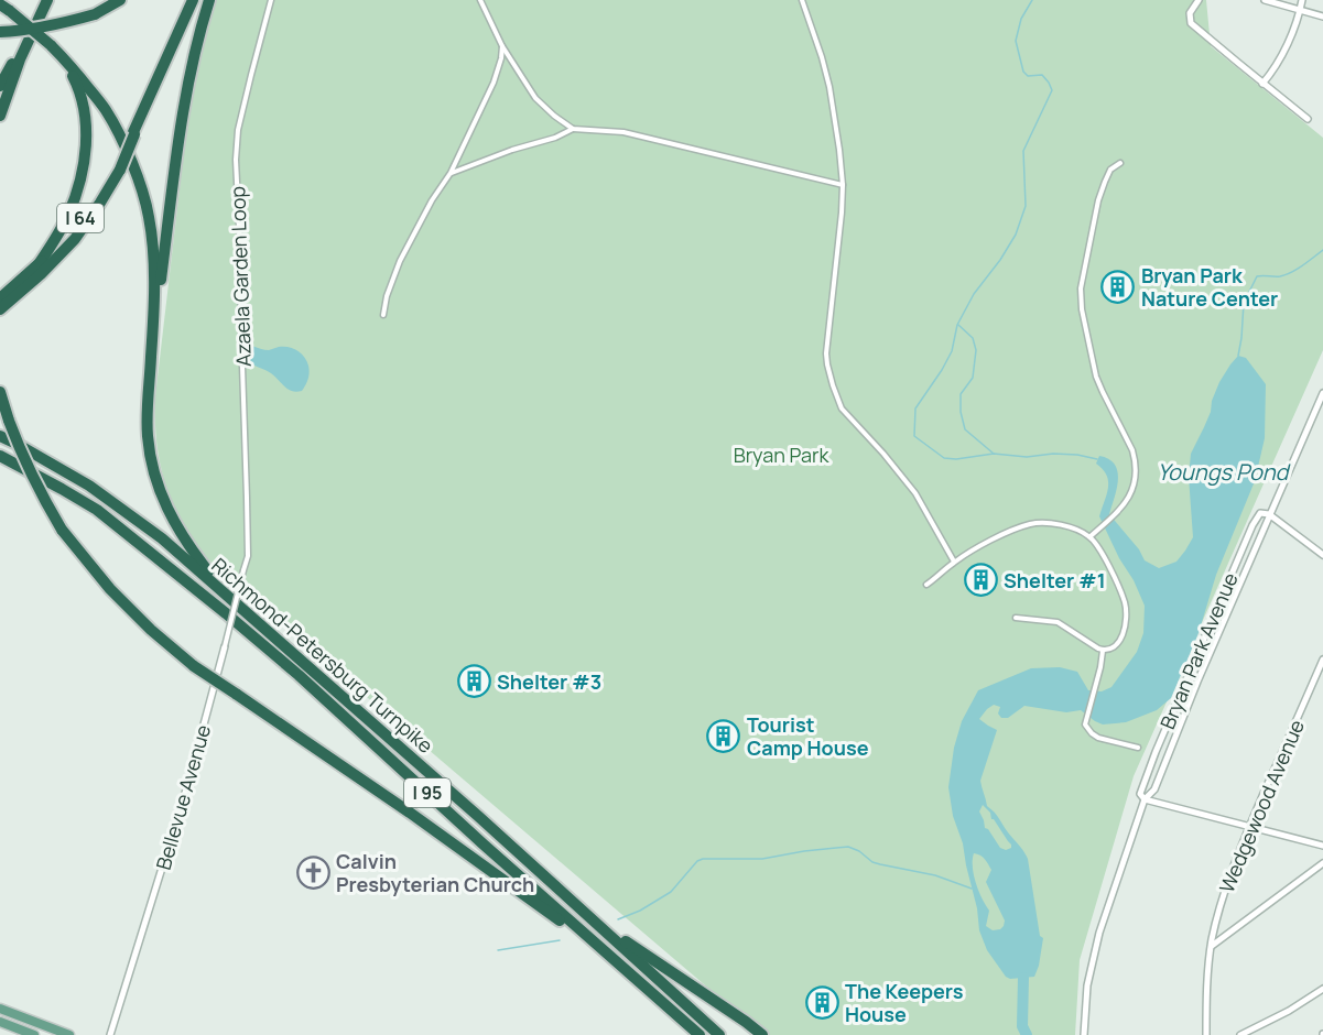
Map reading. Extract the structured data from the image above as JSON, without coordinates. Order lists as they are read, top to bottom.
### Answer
{
  "streets": {
    "highway": ["I 64", "Richmond-Petersburg Turnpike", "I 95"],
    "street": [
      "Azaela Garden Loop",
      "Bryan Park Avenue",
      "Bellevue Avenue",
      "Wedgewood Avenue"
    ]
  },
  "crossings": [
    ["Azaela Garden Loop", "Bellevue Avenue"]
  ],
  "water": ["Youngs Pond"],
  "parks": ["Bryan Park"],
  "places": {
    "building": [
      "Bryan Park Nature Center",
      "Shelter #1",
      "Shelter #3",
      "Tourist Camp House",
      "The Keepers House"
    ],
    "church": ["Calvin Presbyterian Church"]
  }
}
